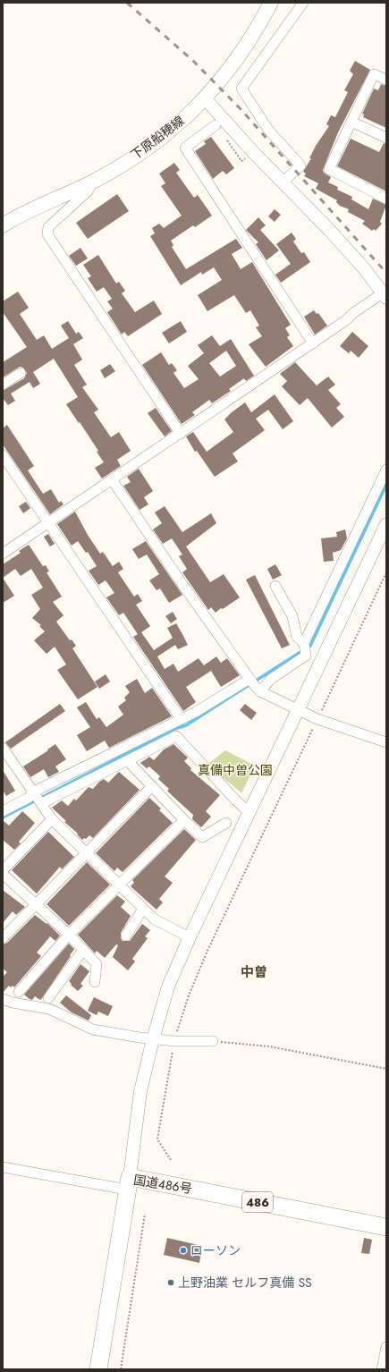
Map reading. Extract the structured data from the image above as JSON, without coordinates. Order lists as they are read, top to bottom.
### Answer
{
  "streets": {
    "highway": ["国道486号", "486"],
    "main road": ["下原船穂線"]
  },
  "districts": ["中曽"],
  "parks": ["真備中曽公園"],
  "places": ["ローソン", "上野油業 セルフ真備 SS"]
}
